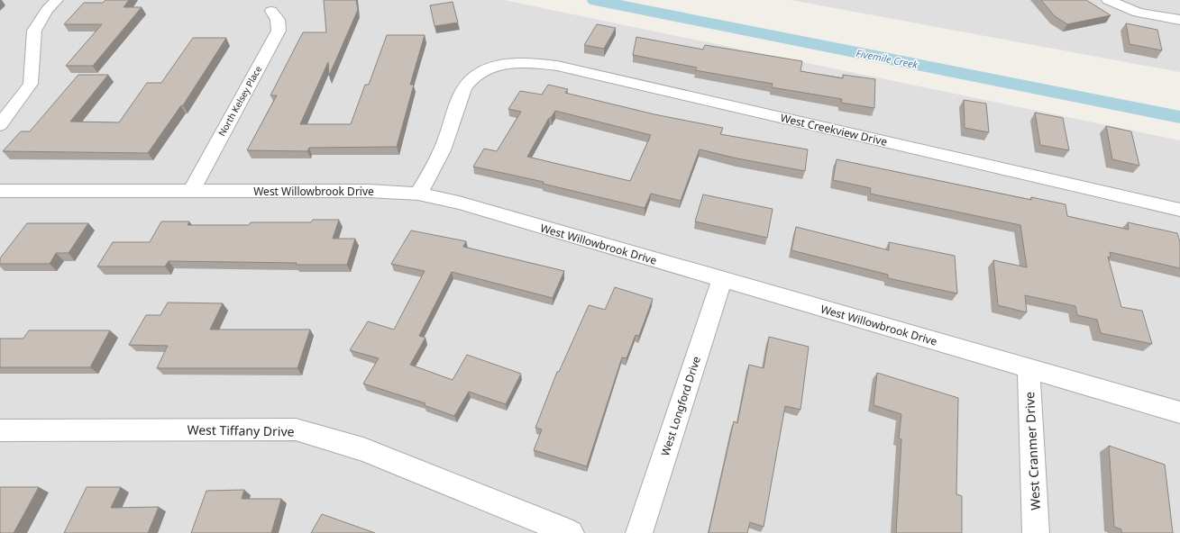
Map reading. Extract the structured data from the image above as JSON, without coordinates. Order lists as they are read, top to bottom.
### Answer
{
  "streets": {
    "street": [
      "North Kelsey Place",
      "West Creekview Drive",
      "West Willowbrook Drive",
      "West Longford Drive",
      "West Tiffany Drive",
      "West Cranmer Drive"
    ]
  },
  "crossings": [
    ["North Kelsey Place", "West Willowbrook Drive"],
    ["West Creekview Drive", "West Willowbrook Drive"],
    ["West Willowbrook Drive", "West Longford Drive"],
    ["West Willowbrook Drive", "West Cranmer Drive"]
  ],
  "water": ["Fivemile Creek"]
}
